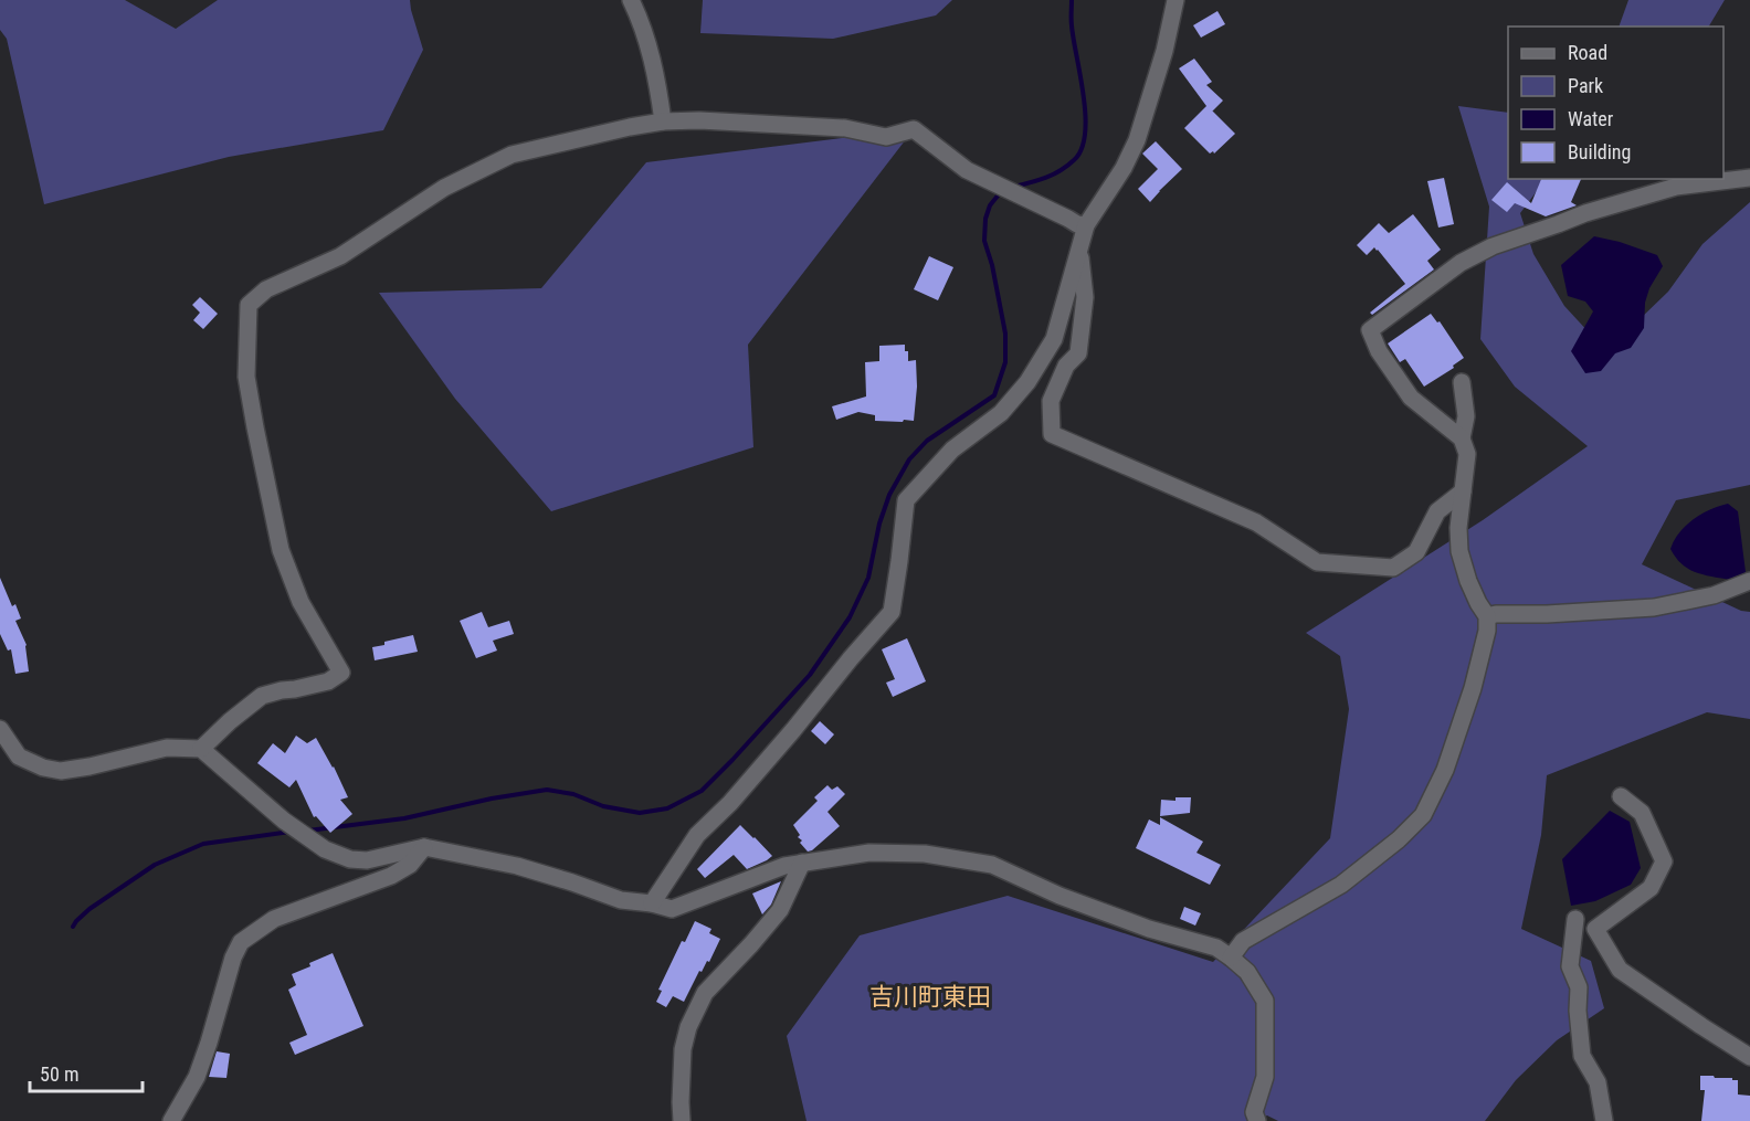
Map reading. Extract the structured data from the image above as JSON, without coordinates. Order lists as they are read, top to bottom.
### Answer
{
  "districts": ["吉川町東田"],
  "legend": [
    "Road",
    "Park",
    "Water",
    "Building"
  ],
  "scale_bar": "50 m"
}
